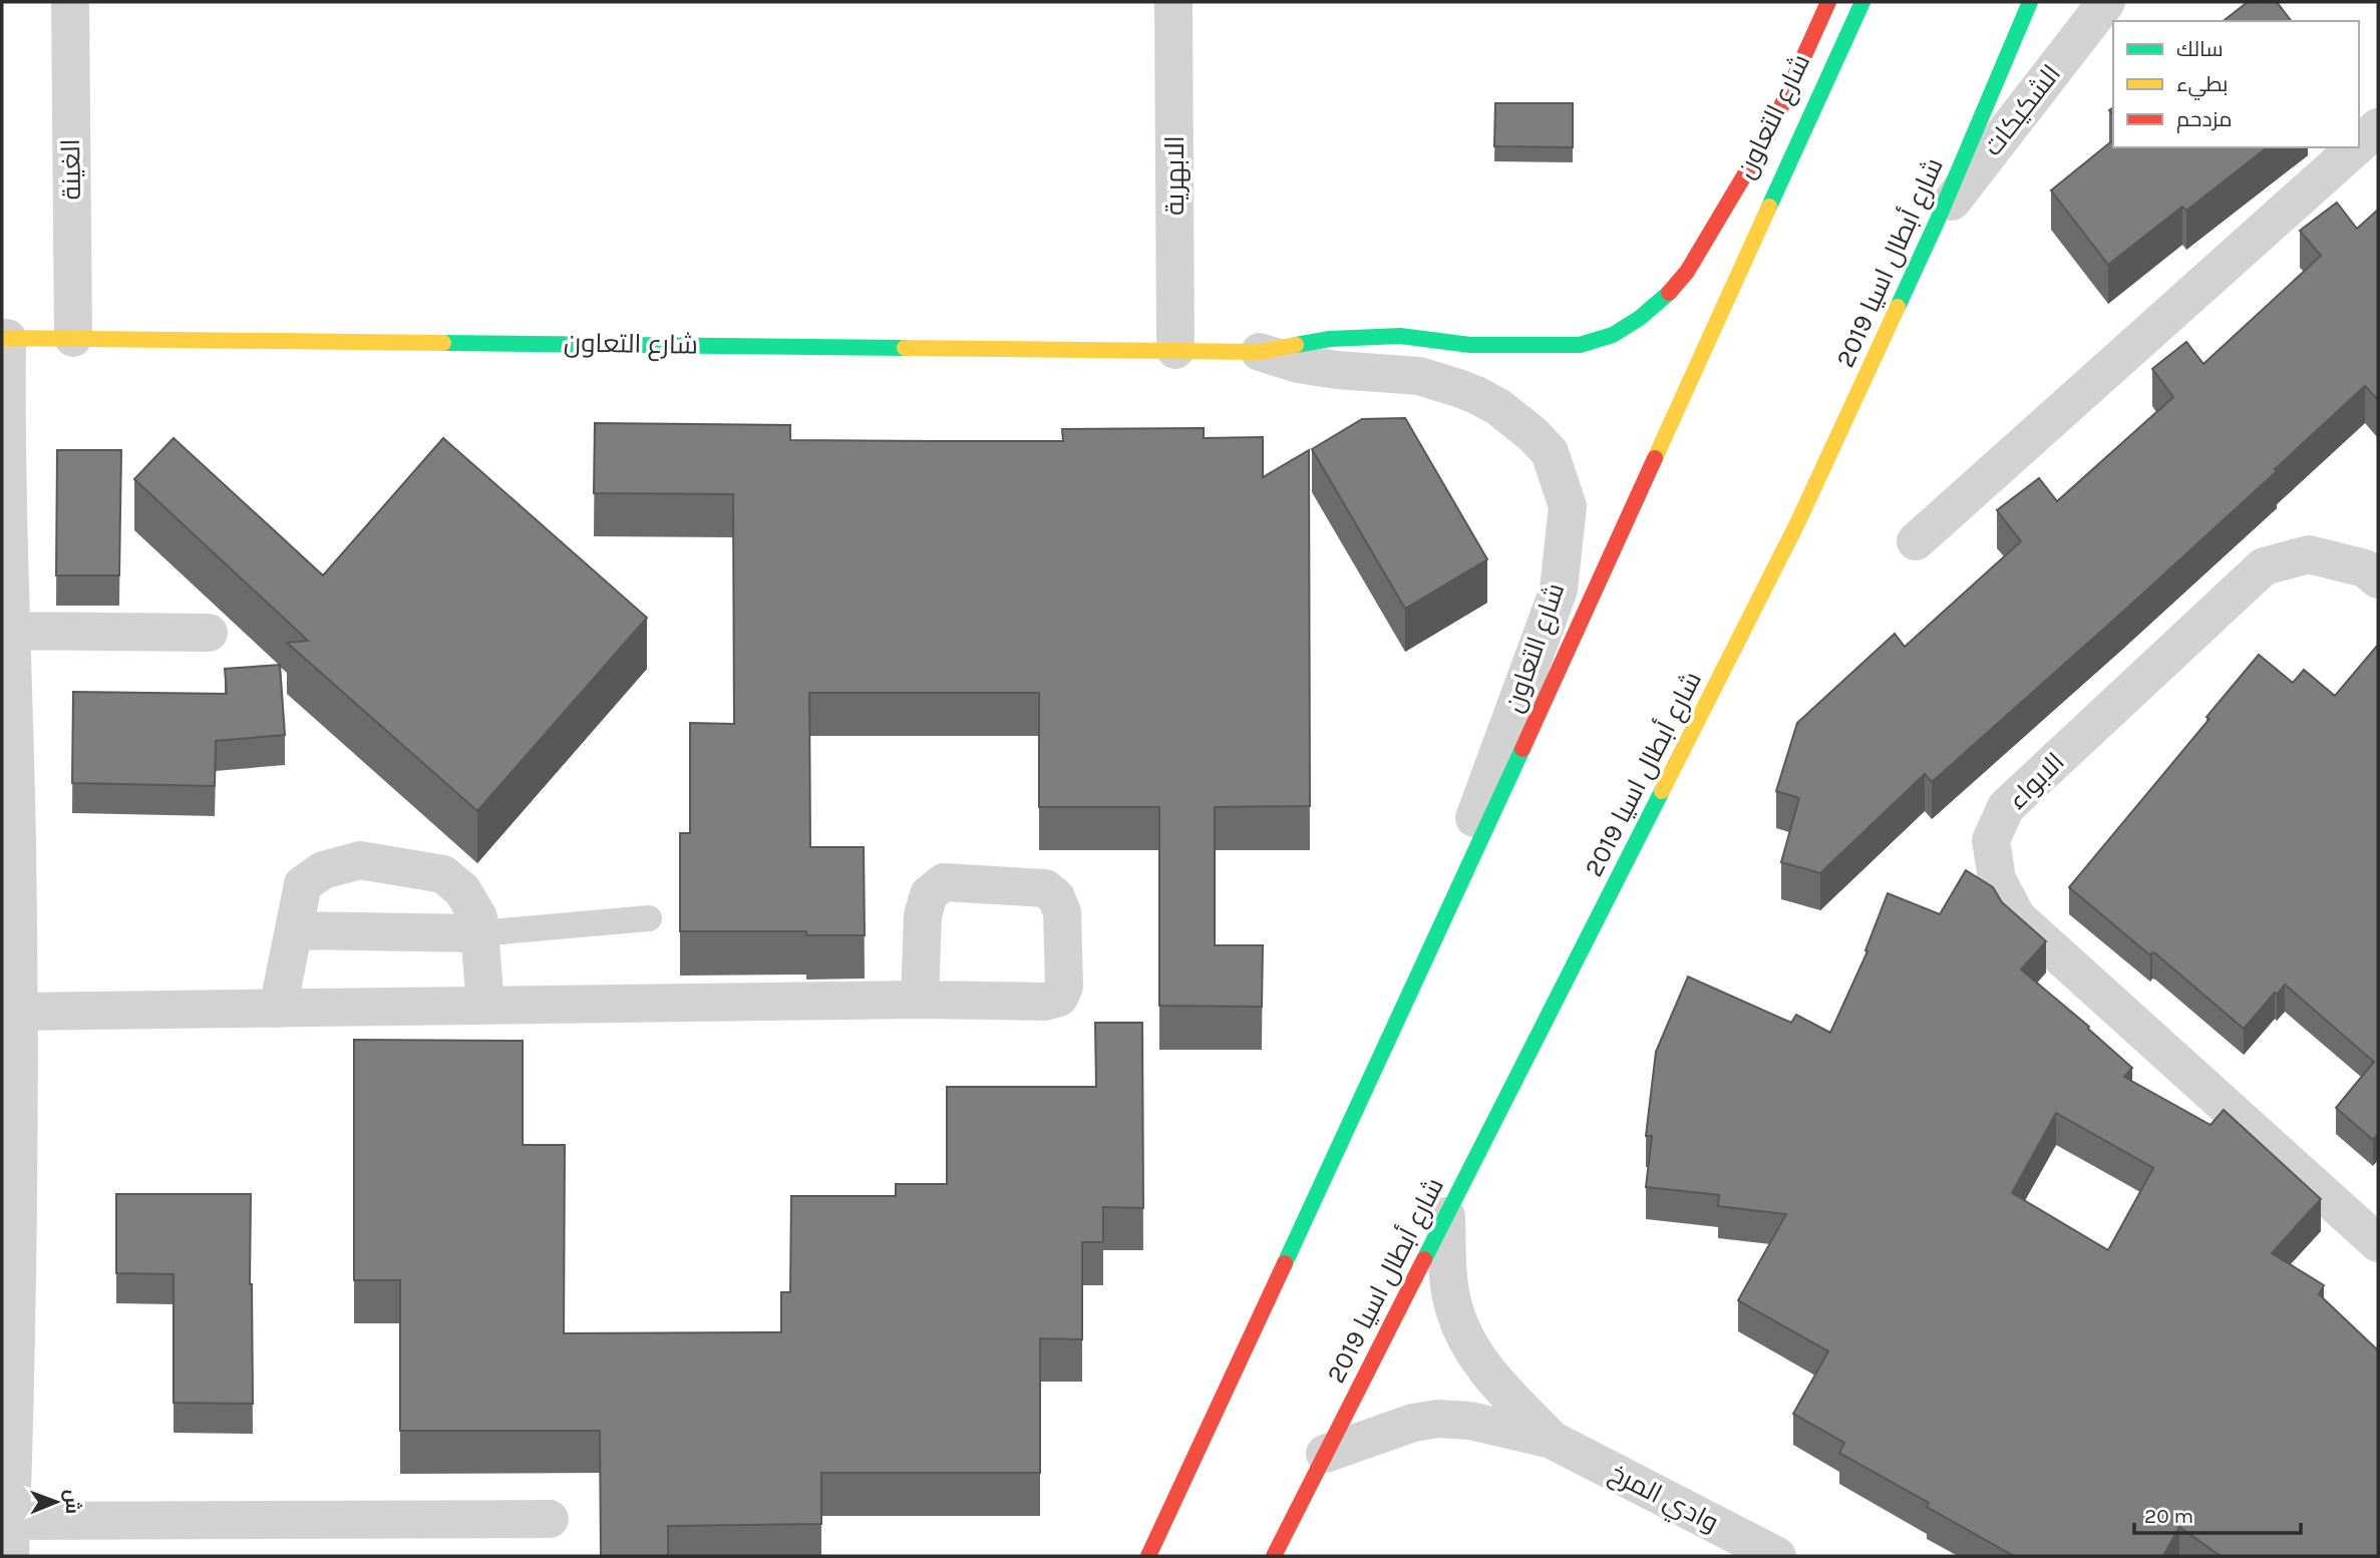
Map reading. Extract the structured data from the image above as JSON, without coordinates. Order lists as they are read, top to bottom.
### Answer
{
  "streets": {
    "main road": ["شارع التعاون", "شارع أبطال اسيا 2019"],
    "street": [
      "الشكيكات",
      "الغينة",
      "الابهرية",
      "الابواء",
      "وادي المرخ"
    ]
  },
  "crossings": [
    ["الشكيكات", "شارع أبطال اسيا 2019"],
    ["شارع التعاون", "الغينة"],
    ["شارع التعاون", "الابهرية"],
    ["شارع أبطال اسيا 2019", "وادي المرخ"]
  ],
  "legend": ["سالك", "بطيء", "مزدحم"],
  "scale_bar": "20 m",
  "north": "right"
}
